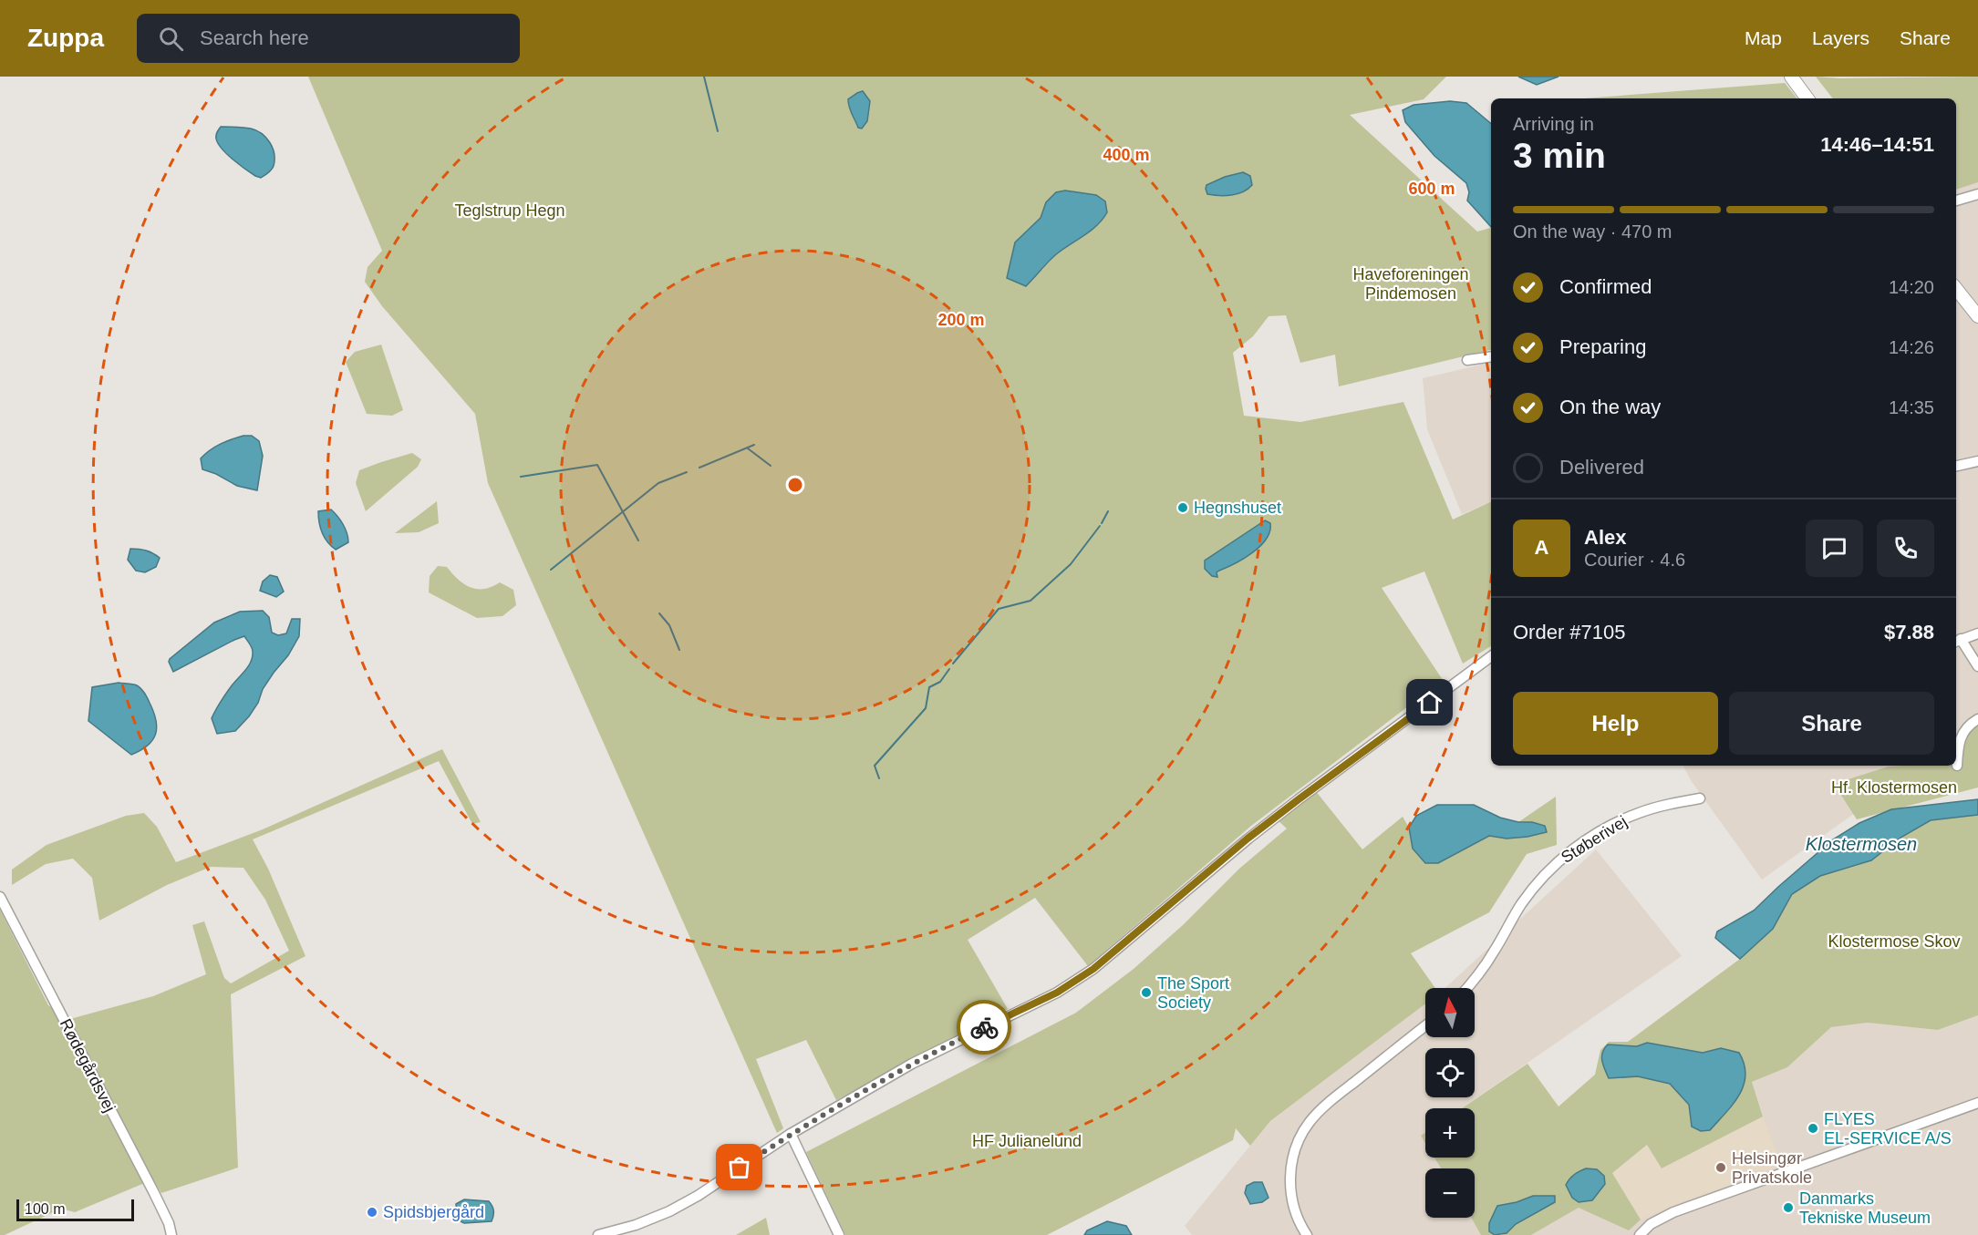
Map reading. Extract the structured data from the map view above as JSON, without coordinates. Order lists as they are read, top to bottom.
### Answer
{
  "streets": {
    "street": ["Støberivej", "Rødegårdsvej"]
  },
  "water": ["Klostermosen"],
  "parks": [
    "Teglstrup Hegn",
    "Haveforeningen Pindemosen",
    "Hf. Klostermosen",
    "Klostermose Skov",
    "HF Julianelund"
  ],
  "places": [
    "Hegnshuset",
    "The Sport Society",
    "FLYES EL-SERVICE A/S",
    "Helsingør Privatskole",
    "Danmarks Tekniske Museum",
    "Spidsbjergård"
  ],
  "scale_bar": "100 m",
  "north": "top",
  "page": {
    "header": "Zuppa",
    "search": "Search here",
    "nav": ["Map", "Layers", "Share"],
    "heading": ["3 min", "Arriving in", "14:46–14:51"],
    "panel": [
      "Alex",
      "Courier · 4.6",
      "Order #7105",
      "$7.88"
    ],
    "bar": "On the way · 470 m",
    "list": [
      ["Confirmed", "14:20"],
      ["Preparing", "14:26"],
      ["On the way", "14:35"],
      "Delivered"
    ],
    "round": "A",
    "buttons": ["Help", "Share"],
    "map_buttons": ["+", "−"],
    "scale": "100 m"
  },
  "rings": ["400 m", "600 m", "200 m"]
}
